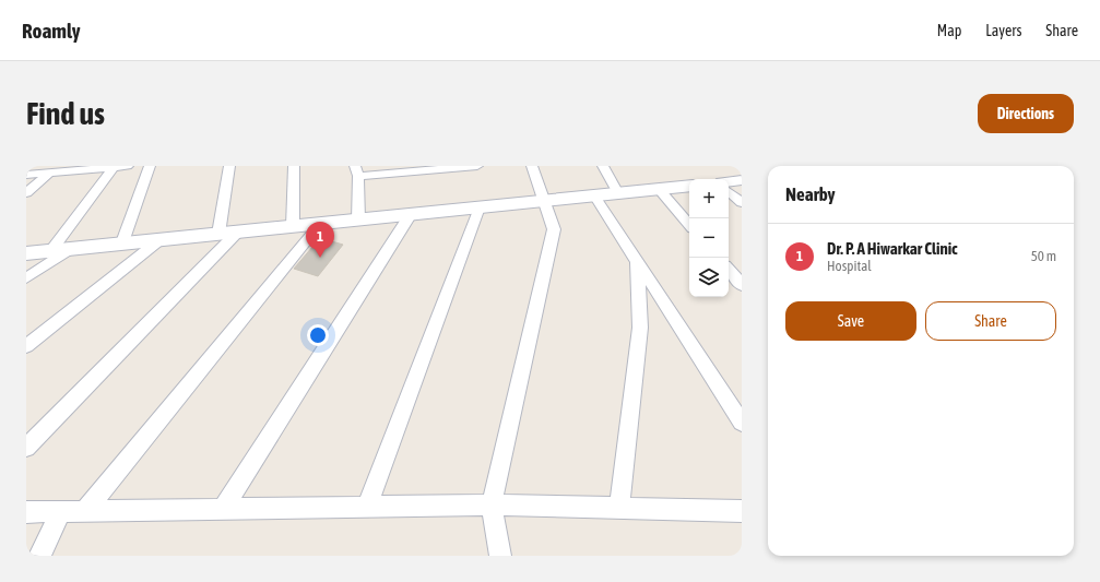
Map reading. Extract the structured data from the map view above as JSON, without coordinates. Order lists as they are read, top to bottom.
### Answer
{
  "page": {
    "header": "Roamly",
    "nav": ["Map", "Layers", "Share"],
    "buttons": [
      "Directions",
      ["Save", "Share"]
    ],
    "title": "Find us",
    "heading": "Nearby",
    "map_buttons": ["+", "−"],
    "pins": "1",
    "list": [
      {
        "mark": "1",
        "name": "Dr. P. A Hiwarkar Clinic",
        "note": "Hospital",
        "value": "50 m"
      }
    ]
  }
}
